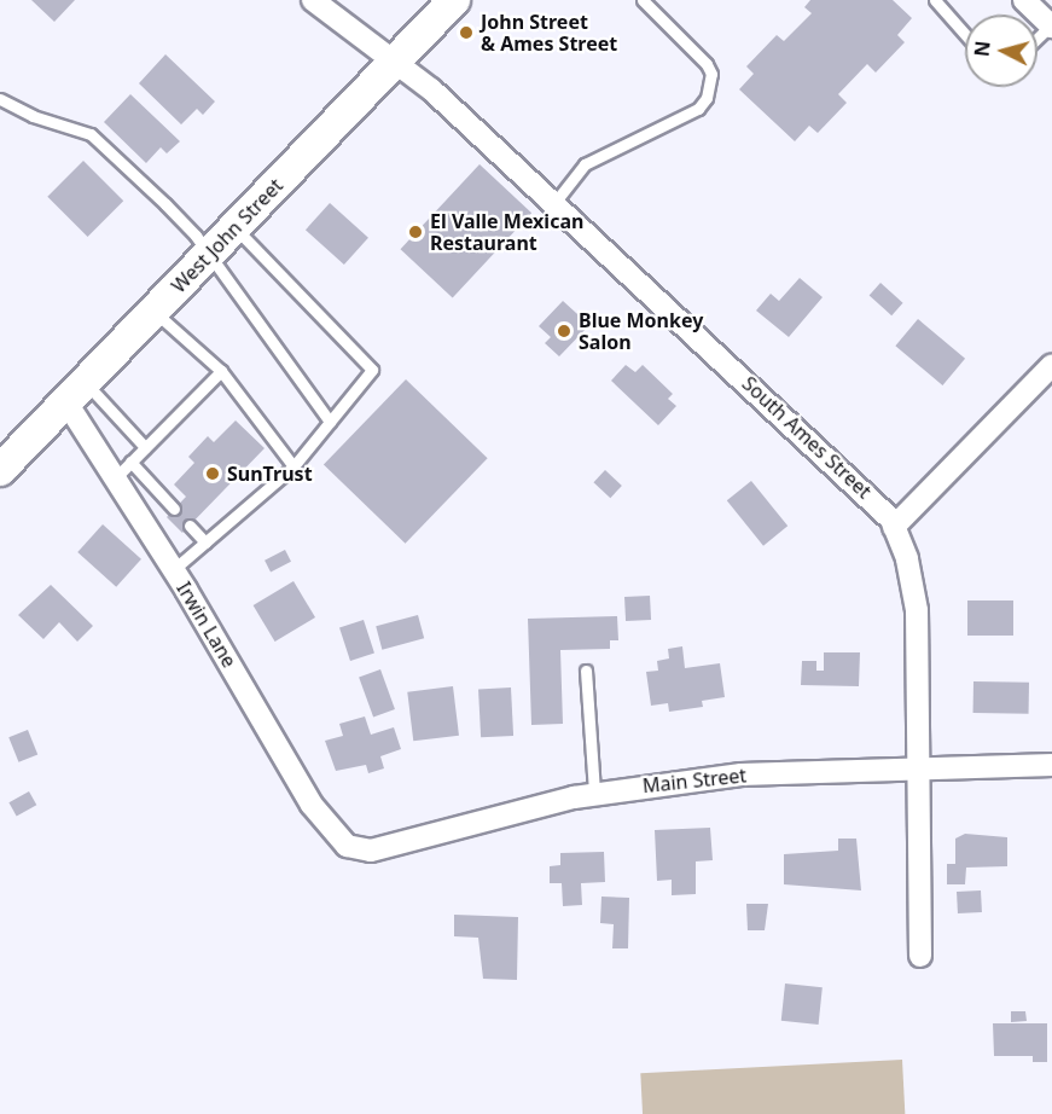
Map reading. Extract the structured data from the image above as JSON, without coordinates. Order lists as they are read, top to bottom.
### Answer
{
  "streets": {
    "main road": ["West John Street"],
    "street": ["South Ames Street", "Irwin Lane", "Main Street"]
  },
  "crossings": [
    ["West John Street", "South Ames Street"],
    ["West John Street", "Irwin Lane"],
    ["South Ames Street", "Main Street"],
    ["Irwin Lane", "Main Street"]
  ],
  "places": [
    "John Street & Ames Street",
    "El Valle Mexican Restaurant",
    "Blue Monkey Salon",
    "SunTrust"
  ],
  "north": "left"
}
